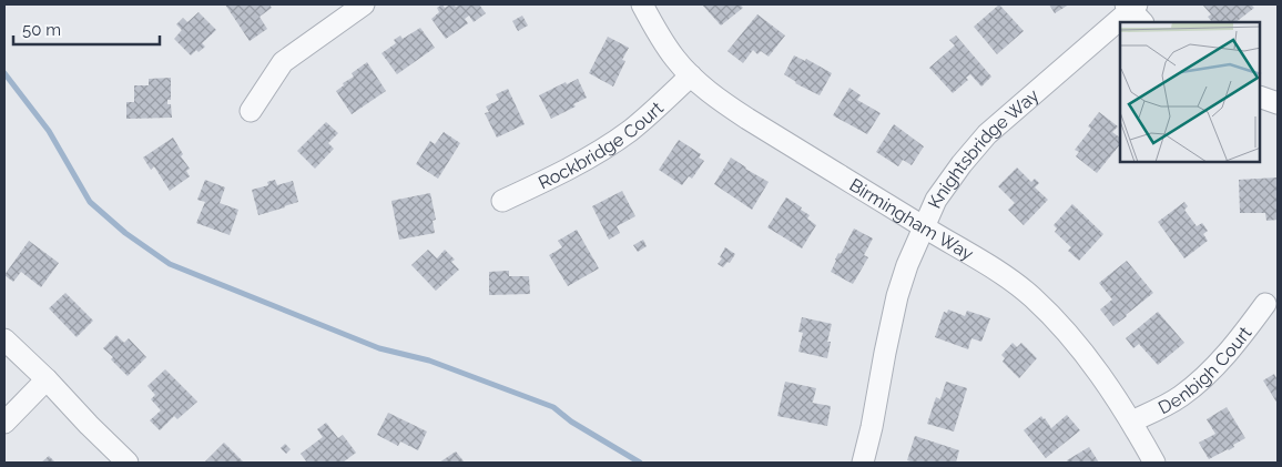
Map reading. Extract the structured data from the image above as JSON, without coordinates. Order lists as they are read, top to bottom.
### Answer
{
  "streets": {
    "street": [
      "Rockbridge Court",
      "Knightsbridge Way",
      "Birmingham Way",
      "Denbigh Court"
    ]
  },
  "crossings": [
    ["Rockbridge Court", "Birmingham Way"],
    ["Knightsbridge Way", "Birmingham Way"],
    ["Birmingham Way", "Denbigh Court"]
  ],
  "scale_bar": "50 m"
}
